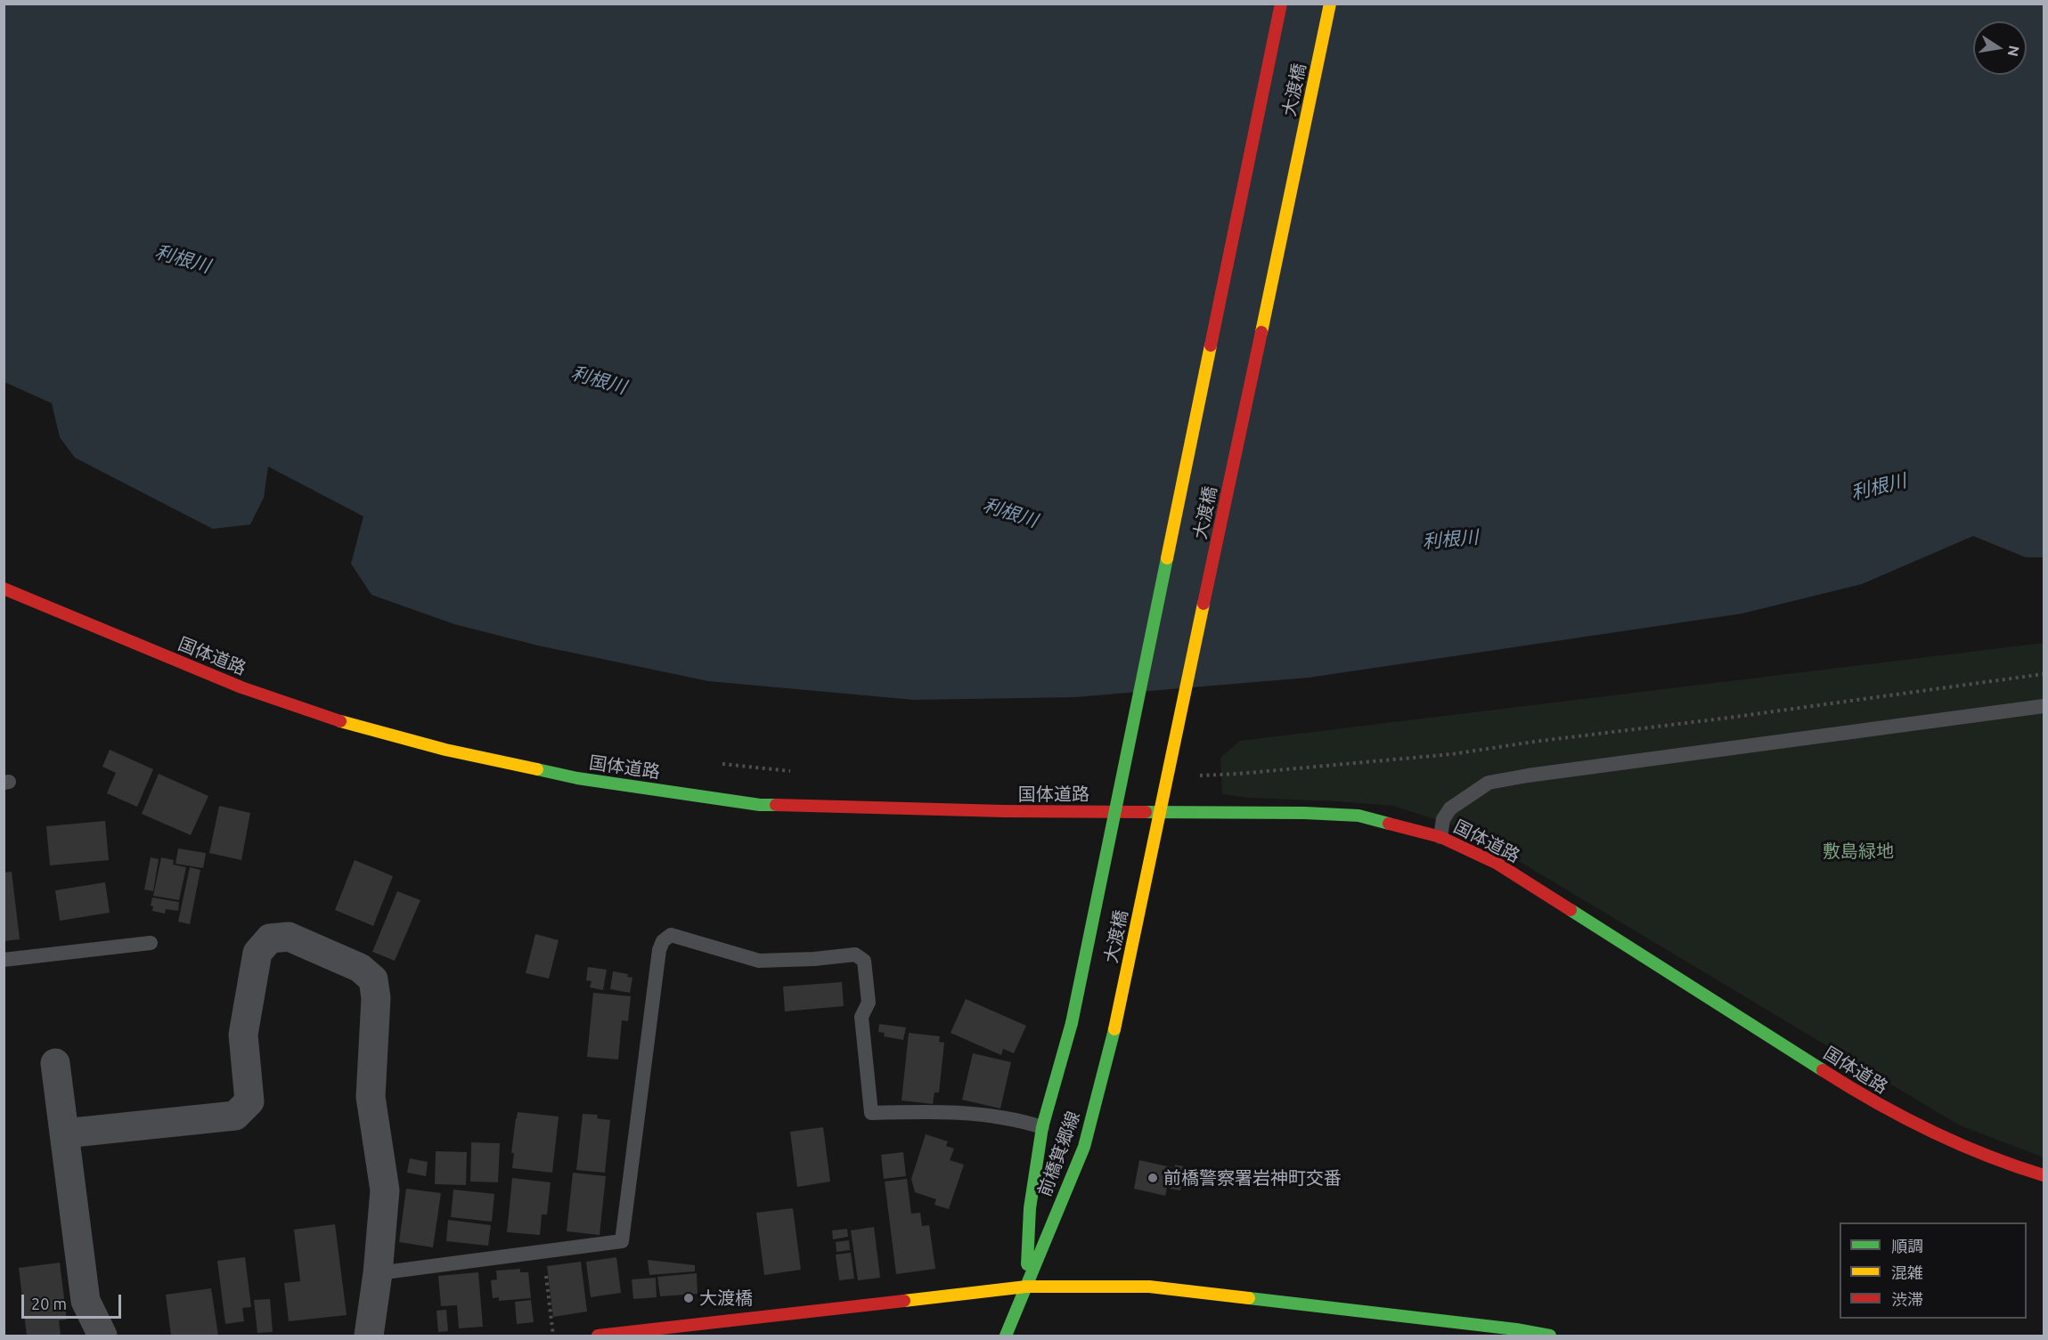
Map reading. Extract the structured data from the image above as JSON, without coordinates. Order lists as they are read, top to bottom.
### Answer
{
  "streets": {
    "street": ["大渡橋", "国体道路", "前橋箕郷線"]
  },
  "crossings": [
    ["大渡橋", "前橋箕郷線"]
  ],
  "water": ["利根川"],
  "parks": ["敷島緑地"],
  "places": ["前橋警察署岩神町交番", "大渡橋"],
  "legend": ["順調", "混雑", "渋滞"],
  "scale_bar": "20 m",
  "north": "right"
}
